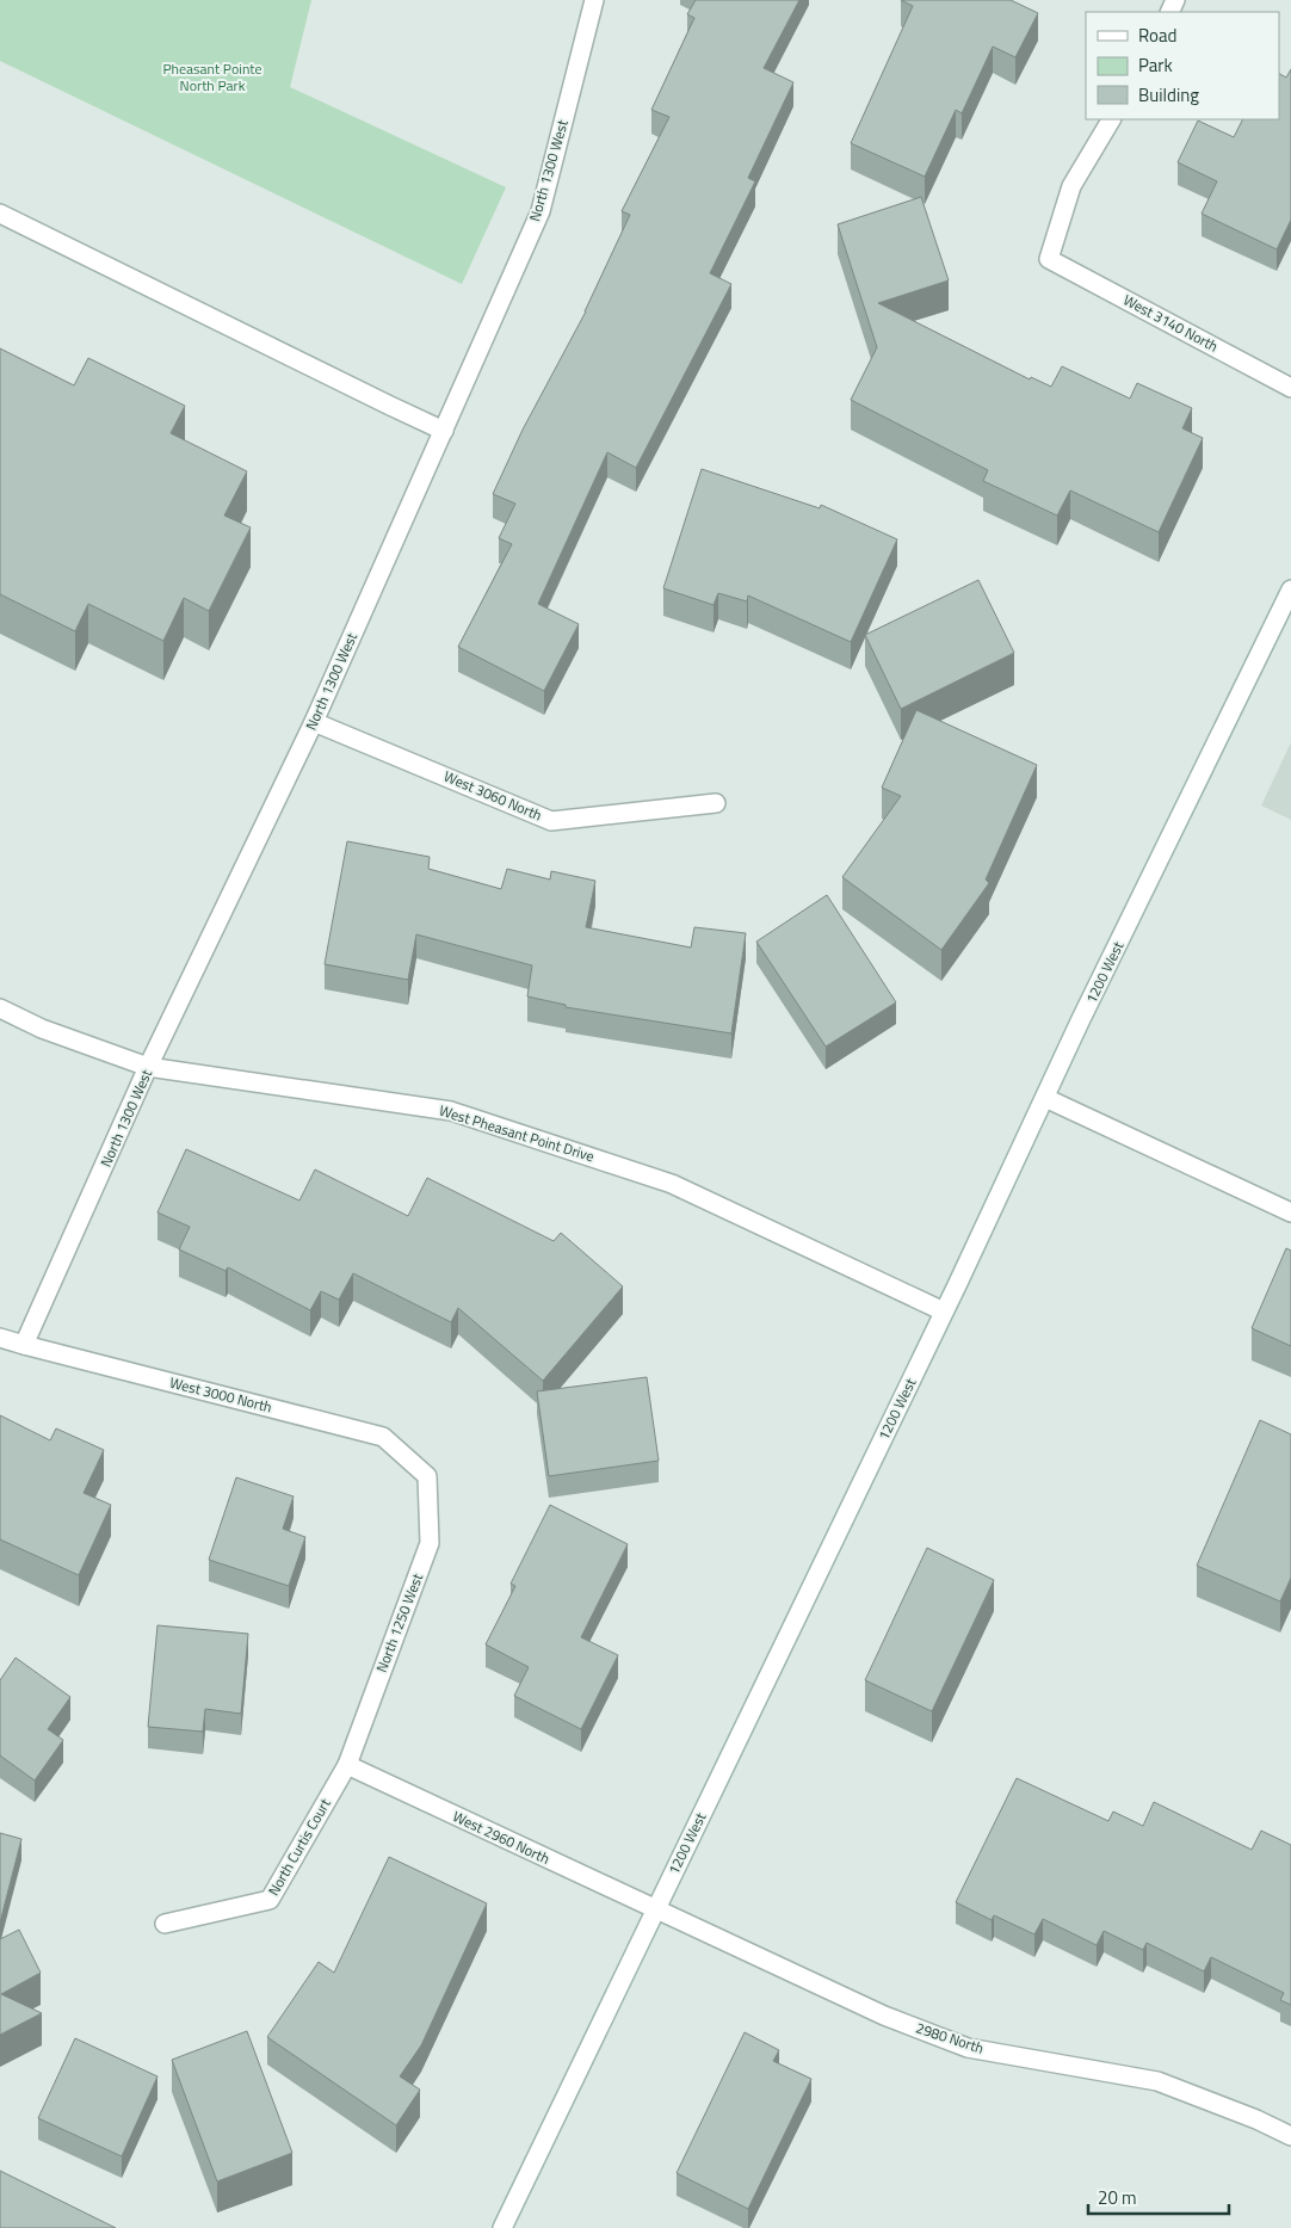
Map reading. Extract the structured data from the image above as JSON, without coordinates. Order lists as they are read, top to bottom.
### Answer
{
  "streets": {
    "street": [
      "North 1300 West",
      "West 3140 North",
      "West 3060 North",
      "1200 West",
      "West Pheasant Point Drive",
      "West 3000 North",
      "North 1250 West",
      "West 2960 North",
      "North Curtis Court",
      "2980 North"
    ]
  },
  "crossings": [
    ["North 1300 West", "West 3060 North"],
    ["North 1300 West", "West Pheasant Point Drive"],
    ["North 1300 West", "West 3000 North"],
    ["1200 West", "West Pheasant Point Drive"],
    ["1200 West", "West 2960 North"],
    ["1200 West", "2980 North"],
    ["West 3000 North", "North 1250 West"],
    ["North 1250 West", "West 2960 North"],
    ["North 1250 West", "North Curtis Court"],
    ["West 2960 North", "North Curtis Court"],
    ["West 2960 North", "2980 North"]
  ],
  "parks": ["Pheasant Pointe North Park"],
  "legend": ["Road", "Park", "Building"],
  "scale_bar": "20 m"
}
